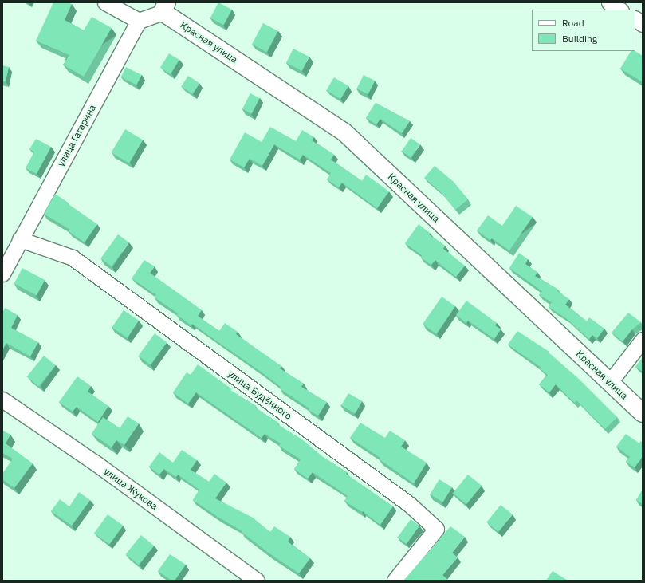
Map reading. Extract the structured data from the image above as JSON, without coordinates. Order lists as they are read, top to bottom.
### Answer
{
  "streets": {
    "main road": ["Красная улица"],
    "street": ["улица Гагарина", "улица Будённого", "улица Жукова"]
  },
  "crossings": [
    ["улица Гагарина", "улица Будённого"]
  ],
  "legend": ["Road", "Building"]
}
